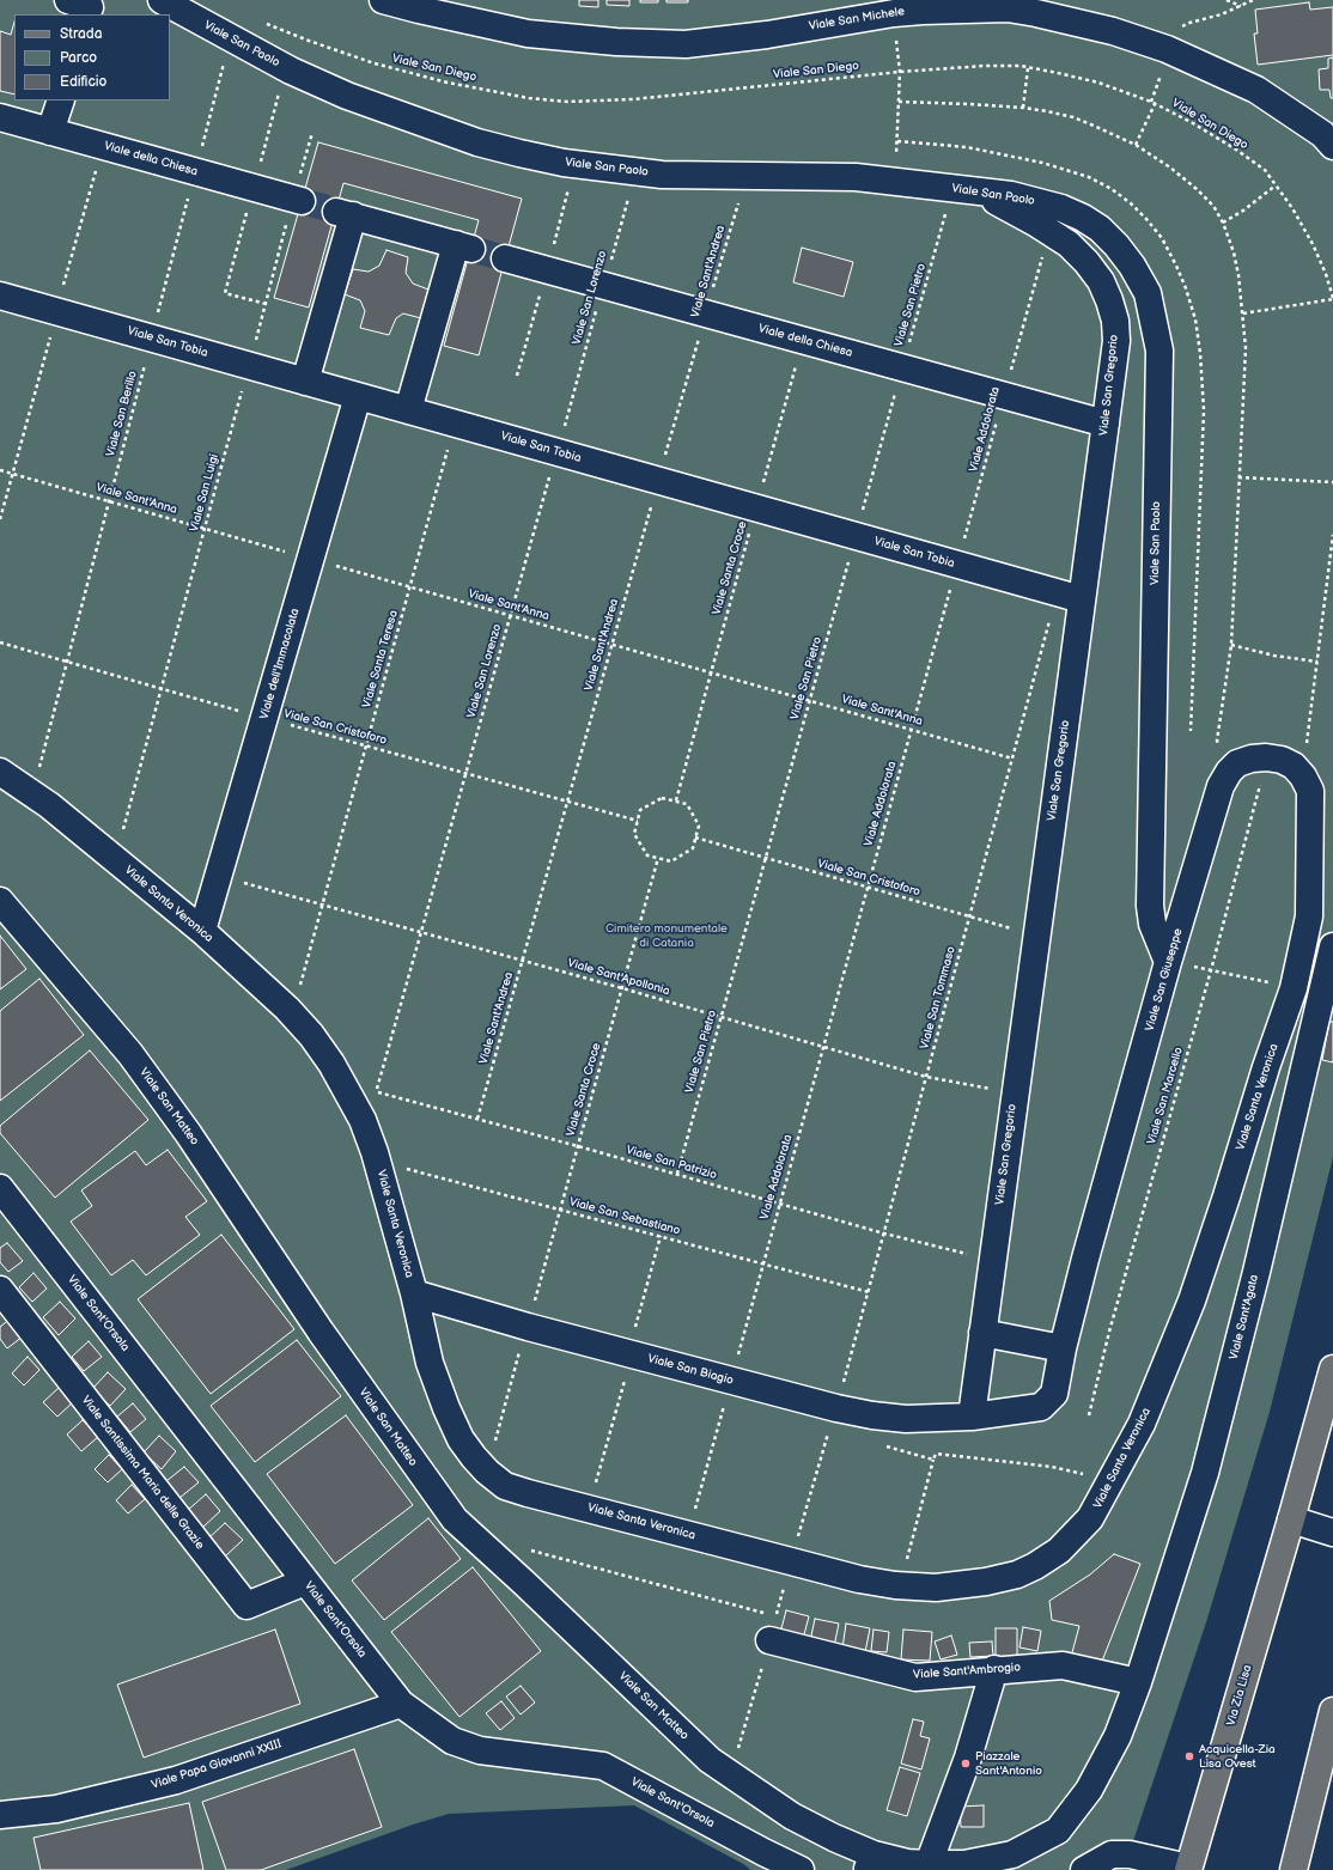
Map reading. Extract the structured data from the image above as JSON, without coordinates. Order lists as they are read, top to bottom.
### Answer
{
  "streets": {
    "main road": ["Via Zia Lisa"],
    "street": [
      "Viale San Michele",
      "Viale San Paolo",
      "Viale della Chiesa",
      "Viale San Tobia",
      "Viale San Gregorio",
      "Viale dell'Immacolata",
      "Viale Santa Veronica",
      "Viale San Giuseppe",
      "Viale San Matteo",
      "Viale Sant'Orsola",
      "Viale Sant'Agata",
      "Viale San Biagio",
      "Viale Santissima Maria delle Grazie",
      "Viale Sant'Ambrogio",
      "Viale Papa Giovanni XXIII"
    ],
    "path": [
      "Viale San Diego",
      "Viale Sant'Andrea",
      "Viale San Lorenzo",
      "Viale San Pietro",
      "Viale San Berillo",
      "Viale Addolorata",
      "Viale San Luigi",
      "Viale Sant'Anna",
      "Viale Santa Croce",
      "Viale Santa Teresa",
      "Viale San Cristoforo",
      "Viale Sant'Apollonia",
      "Viale San Tommaso",
      "Viale San Marcello",
      "Viale San Patrizio",
      "Viale San Sebastiano"
    ]
  },
  "crossings": [
    ["Viale San Paolo", "Viale Sant'Andrea"],
    ["Viale San Paolo", "Viale San Lorenzo"],
    ["Viale San Paolo", "Viale San Pietro"],
    ["Viale San Paolo", "Viale San Gregorio"],
    ["Viale San Paolo", "Viale San Berillo"],
    ["Viale San Paolo", "Viale San Giuseppe"],
    ["Viale della Chiesa", "Viale Sant'Andrea"],
    ["Viale della Chiesa", "Viale San Lorenzo"],
    ["Viale della Chiesa", "Viale San Pietro"],
    ["Viale della Chiesa", "Viale San Gregorio"],
    ["Viale della Chiesa", "Viale San Berillo"],
    ["Viale della Chiesa", "Viale Addolorata"],
    ["Viale della Chiesa", "Viale San Luigi"],
    ["Viale della Chiesa", "Viale Santa Croce"],
    ["Viale Sant'Andrea", "Viale San Tobia"],
    ["Viale Sant'Andrea", "Viale Sant'Anna"],
    ["Viale Sant'Andrea", "Viale San Cristoforo"],
    ["Viale Sant'Andrea", "Viale Sant'Apollonia"],
    ["Viale Sant'Andrea", "Viale San Patrizio"],
    ["Viale San Lorenzo", "Viale San Tobia"],
    ["Viale San Lorenzo", "Viale Sant'Anna"],
    ["Viale San Lorenzo", "Viale San Cristoforo"],
    ["Viale San Lorenzo", "Viale Sant'Apollonia"],
    ["Viale San Lorenzo", "Viale San Patrizio"],
    ["Viale San Pietro", "Viale San Tobia"],
    ["Viale San Pietro", "Viale San Gregorio"],
    ["Viale San Pietro", "Viale Sant'Anna"],
    ["Viale San Pietro", "Viale San Cristoforo"],
    ["Viale San Pietro", "Viale Sant'Apollonia"],
    ["Viale San Pietro", "Viale San Patrizio"],
    ["Viale San Tobia", "Viale San Gregorio"],
    ["Viale San Tobia", "Viale San Berillo"],
    ["Viale San Tobia", "Viale Addolorata"],
    ["Viale San Tobia", "Viale San Luigi"],
    ["Viale San Tobia", "Viale Santa Croce"],
    ["Viale San Tobia", "Viale Santa Teresa"],
    ["Viale San Tobia", "Viale dell'Immacolata"],
    ["Viale San Tobia", "Viale San Tommaso"],
    ["Viale San Gregorio", "Viale Addolorata"],
    ["Viale San Gregorio", "Viale San Cristoforo"],
    ["Viale San Gregorio", "Viale Sant'Apollonia"],
    ["Viale San Gregorio", "Viale San Giuseppe"],
    ["Viale San Gregorio", "Viale San Patrizio"],
    ["Viale San Gregorio", "Viale San Biagio"],
    ["Viale San Berillo", "Viale Sant'Anna"],
    ["Viale San Berillo", "Viale San Cristoforo"],
    ["Viale San Berillo", "Viale Santa Veronica"],
    ["Viale Addolorata", "Viale Sant'Anna"],
    ["Viale Addolorata", "Viale San Cristoforo"],
    ["Viale Addolorata", "Viale Santa Veronica"],
    ["Viale Addolorata", "Viale Sant'Apollonia"],
    ["Viale Addolorata", "Viale San Patrizio"],
    ["Viale Addolorata", "Viale San Sebastiano"],
    ["Viale Addolorata", "Viale San Biagio"],
    ["Viale San Luigi", "Viale Sant'Anna"],
    ["Viale San Luigi", "Viale San Cristoforo"],
    ["Viale San Luigi", "Viale Santa Veronica"],
    ["Viale Sant'Anna", "Viale Santa Croce"],
    ["Viale Sant'Anna", "Viale Santa Teresa"],
    ["Viale Sant'Anna", "Viale dell'Immacolata"],
    ["Viale Sant'Anna", "Viale San Tommaso"],
    ["Viale Santa Croce", "Viale San Cristoforo"],
    ["Viale Santa Croce", "Viale Sant'Apollonia"],
    ["Viale Santa Croce", "Viale San Patrizio"],
    ["Viale Santa Croce", "Viale San Sebastiano"],
    ["Viale Santa Croce", "Viale San Biagio"],
    ["Viale Santa Teresa", "Viale San Cristoforo"],
    ["Viale Santa Teresa", "Viale Santa Veronica"],
    ["Viale Santa Teresa", "Viale Sant'Apollonia"],
    ["Viale dell'Immacolata", "Viale San Cristoforo"],
    ["Viale dell'Immacolata", "Viale Santa Veronica"],
    ["Viale dell'Immacolata", "Viale Sant'Apollonia"],
    ["Viale San Cristoforo", "Viale San Tommaso"],
    ["Viale Santa Veronica", "Viale San Tommaso"],
    ["Viale Santa Veronica", "Viale San Patrizio"],
    ["Viale Santa Veronica", "Viale San Sebastiano"],
    ["Viale Santa Veronica", "Viale San Biagio"],
    ["Viale Sant'Apollonia", "Viale San Tommaso"],
    ["Viale San Giuseppe", "Viale San Biagio"],
    ["Viale San Tommaso", "Viale San Patrizio"],
    ["Viale San Tommaso", "Viale San Sebastiano"],
    ["Viale San Tommaso", "Viale San Biagio"],
    ["Viale San Matteo", "Viale Sant'Agata"],
    ["Viale Sant'Orsola", "Viale Santissima Maria delle Grazie"],
    ["Viale Sant'Orsola", "Viale Papa Giovanni XXIII"],
    ["Viale Sant'Agata", "Viale Sant'Ambrogio"]
  ],
  "parks": ["Cimitero monumentale di Catania"],
  "places": ["Acquicella-Zia Lisa Ovest", "Piazzale Sant'Antonio"],
  "legend": ["Strada", "Parco", "Edificio"]
}
